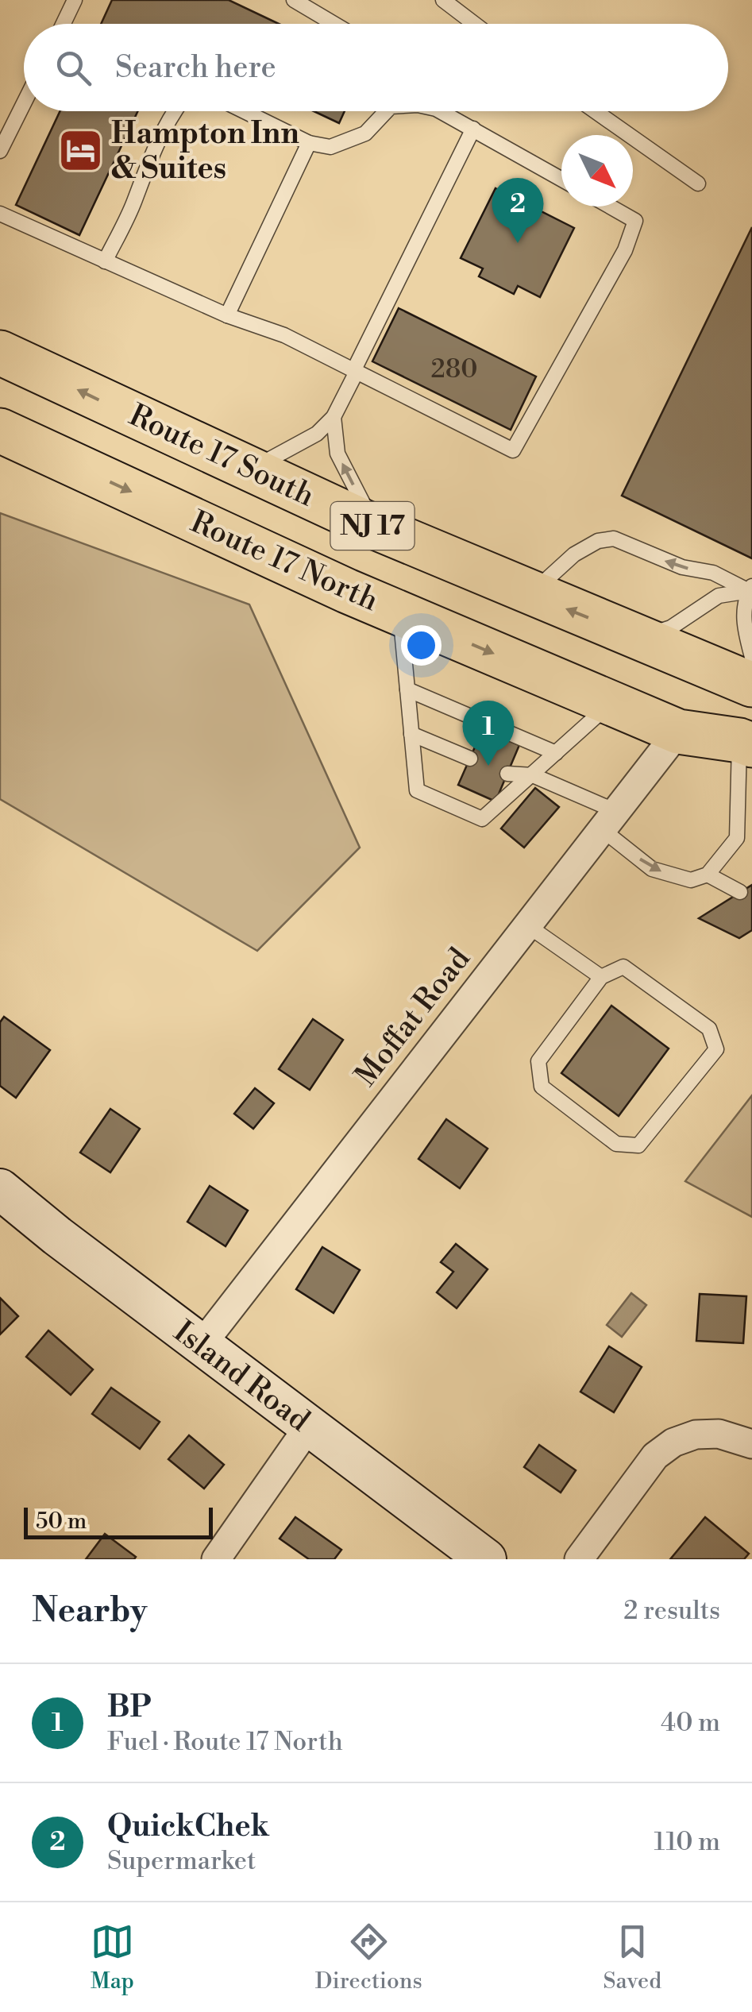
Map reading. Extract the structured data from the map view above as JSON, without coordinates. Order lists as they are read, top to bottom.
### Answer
{
  "streets": {
    "highway": ["Route 17 South", "NJ 17", "Route 17 North"],
    "main road": ["Island Road"],
    "street": ["Moffat Road"]
  },
  "crossings": [
    ["Route 17 North", "Moffat Road"],
    ["Moffat Road", "Island Road"]
  ],
  "one_way": ["Route 17 South", "Route 17 North"],
  "places": {
    "hotel": ["Hampton Inn & Suites"]
  },
  "house_numbers": ["280"],
  "scale_bar": "50 m",
  "north": "bottom right",
  "page": {
    "search": "Search here",
    "pins": ["2", "1"],
    "scale": "50 m",
    "heading": ["Nearby", "2 results"],
    "list": [
      {
        "mark": "1",
        "name": "BP",
        "note": "Fuel · Route 17 North",
        "value": "40 m"
      },
      {
        "mark": "2",
        "name": "QuickChek",
        "note": "Supermarket",
        "value": "110 m"
      }
    ],
    "nav": ["Map", "Directions", "Saved"]
  }
}
